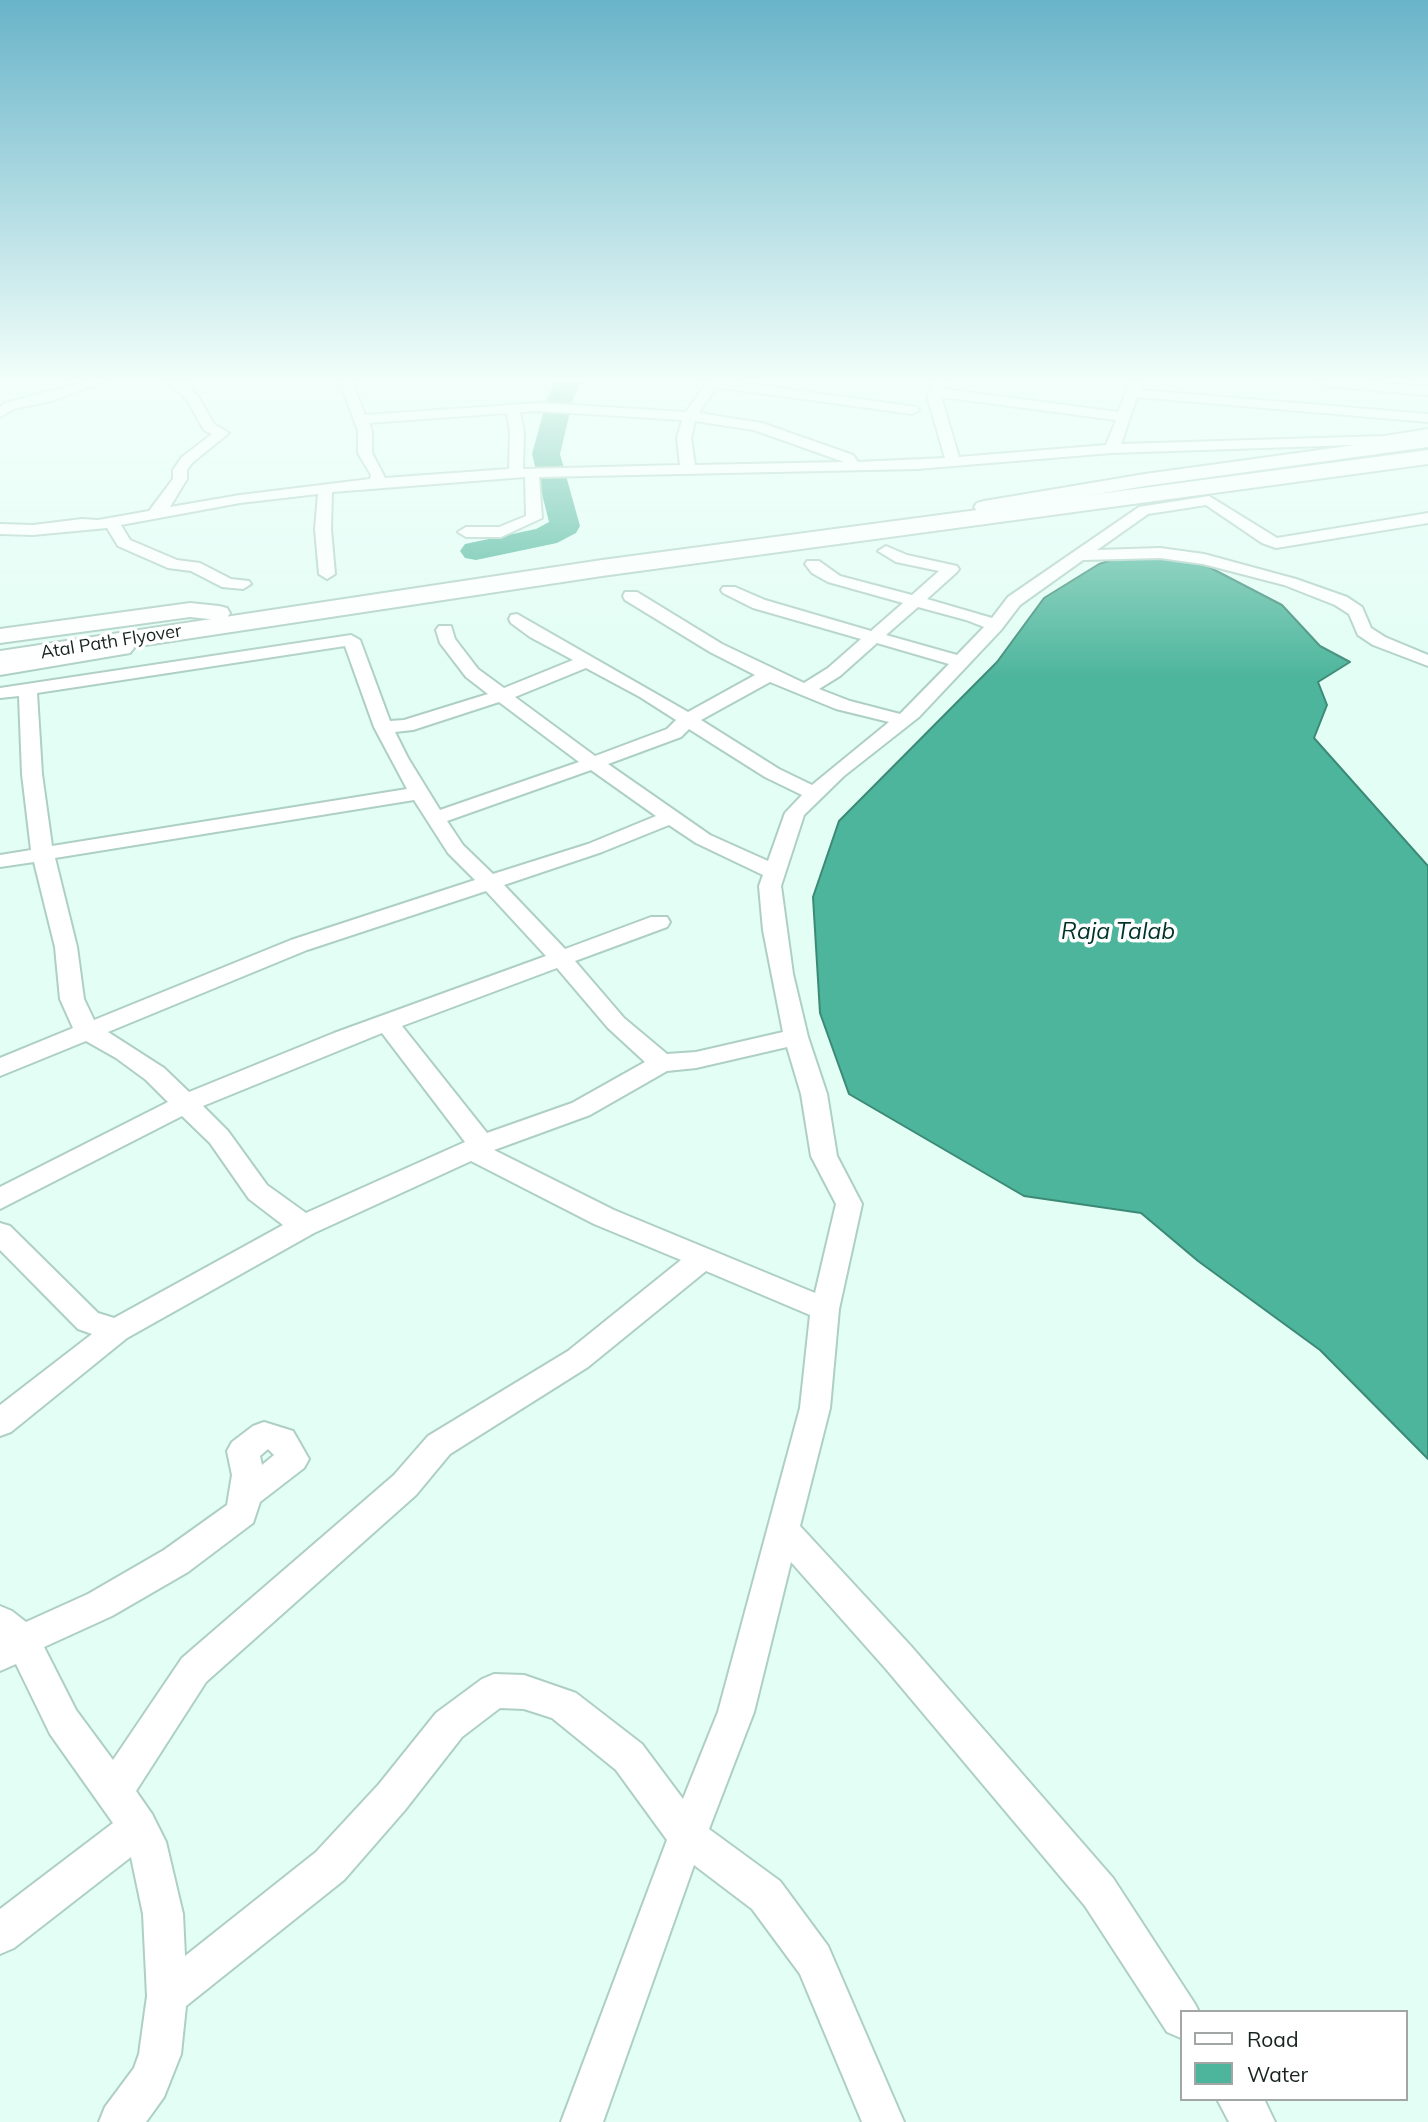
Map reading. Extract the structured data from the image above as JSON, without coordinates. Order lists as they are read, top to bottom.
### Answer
{
  "streets": {
    "highway": ["Atal Path Flyover"]
  },
  "water": ["Raja Talab"],
  "legend": ["Road", "Water"]
}
